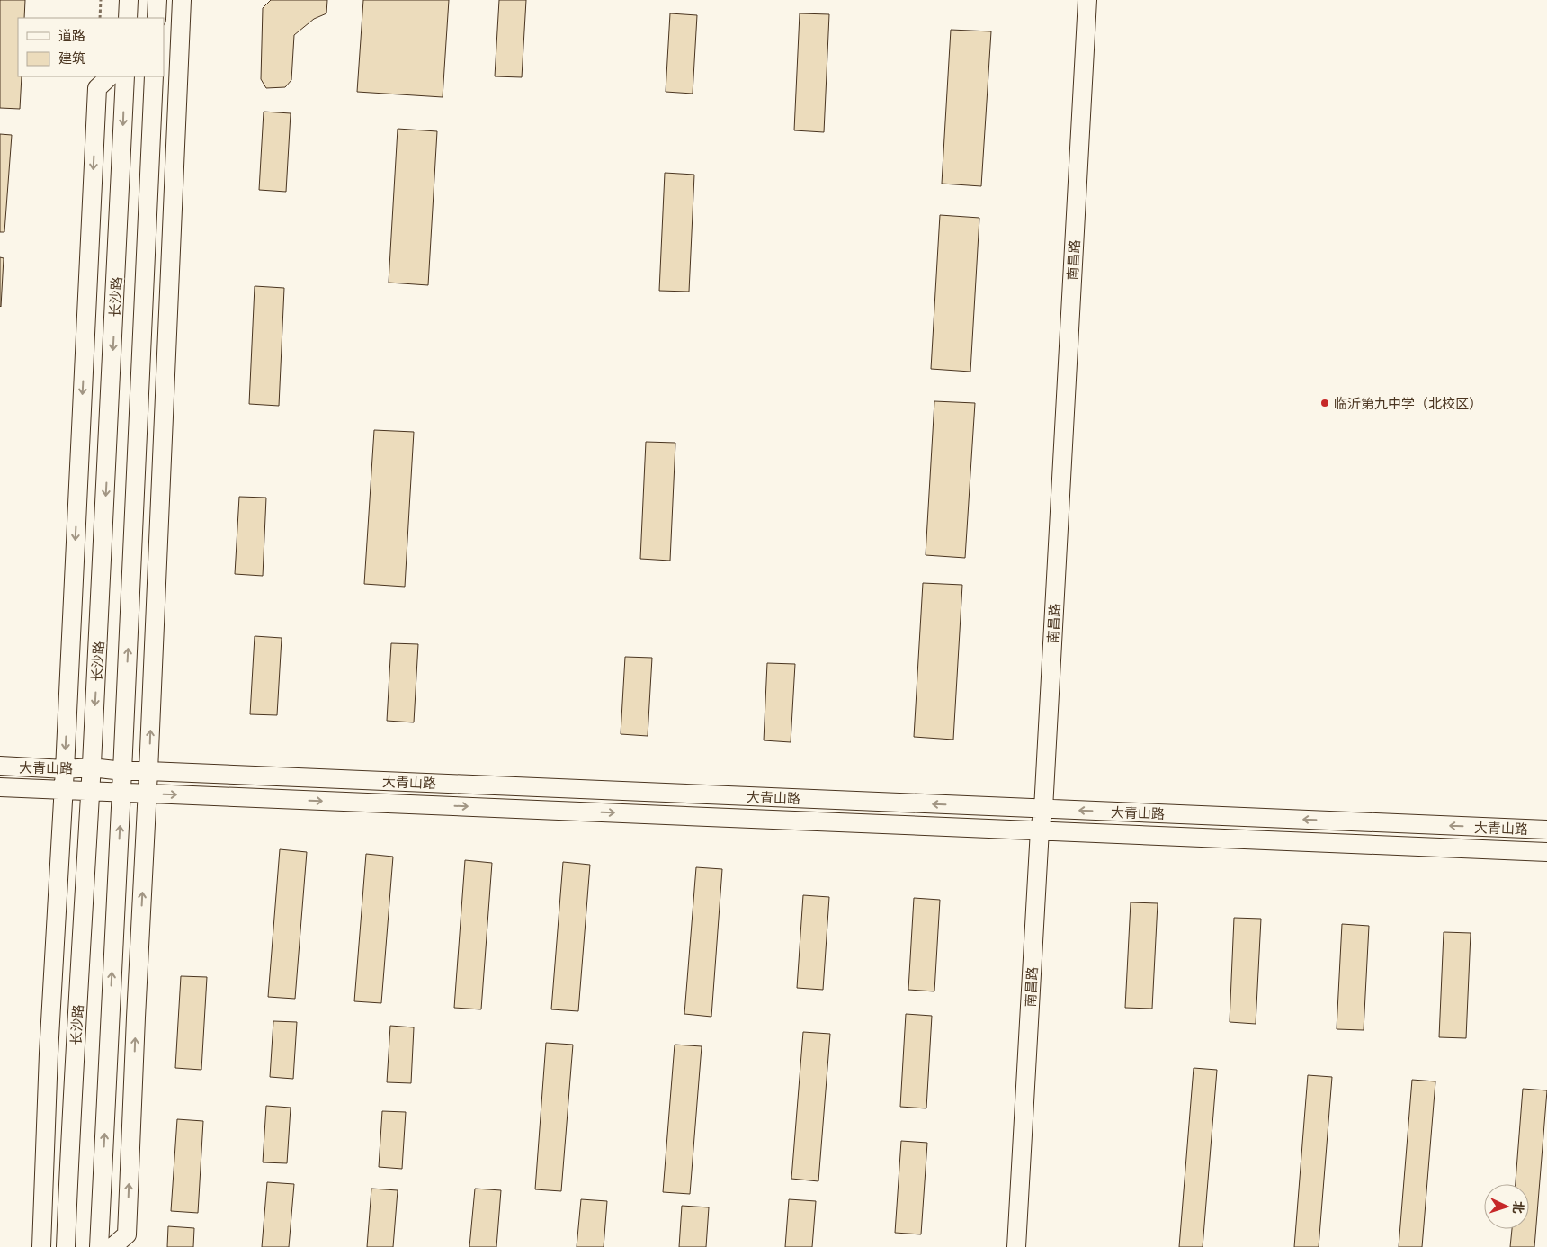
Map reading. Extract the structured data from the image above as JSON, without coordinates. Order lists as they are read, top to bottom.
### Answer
{
  "streets": {
    "street": ["南昌路", "长沙路", "大青山路"]
  },
  "crossings": [
    ["南昌路", "大青山路"],
    ["长沙路", "大青山路"]
  ],
  "places": ["临沂第九中学（北校区）"],
  "legend": ["道路", "建筑"],
  "north": "right"
}
